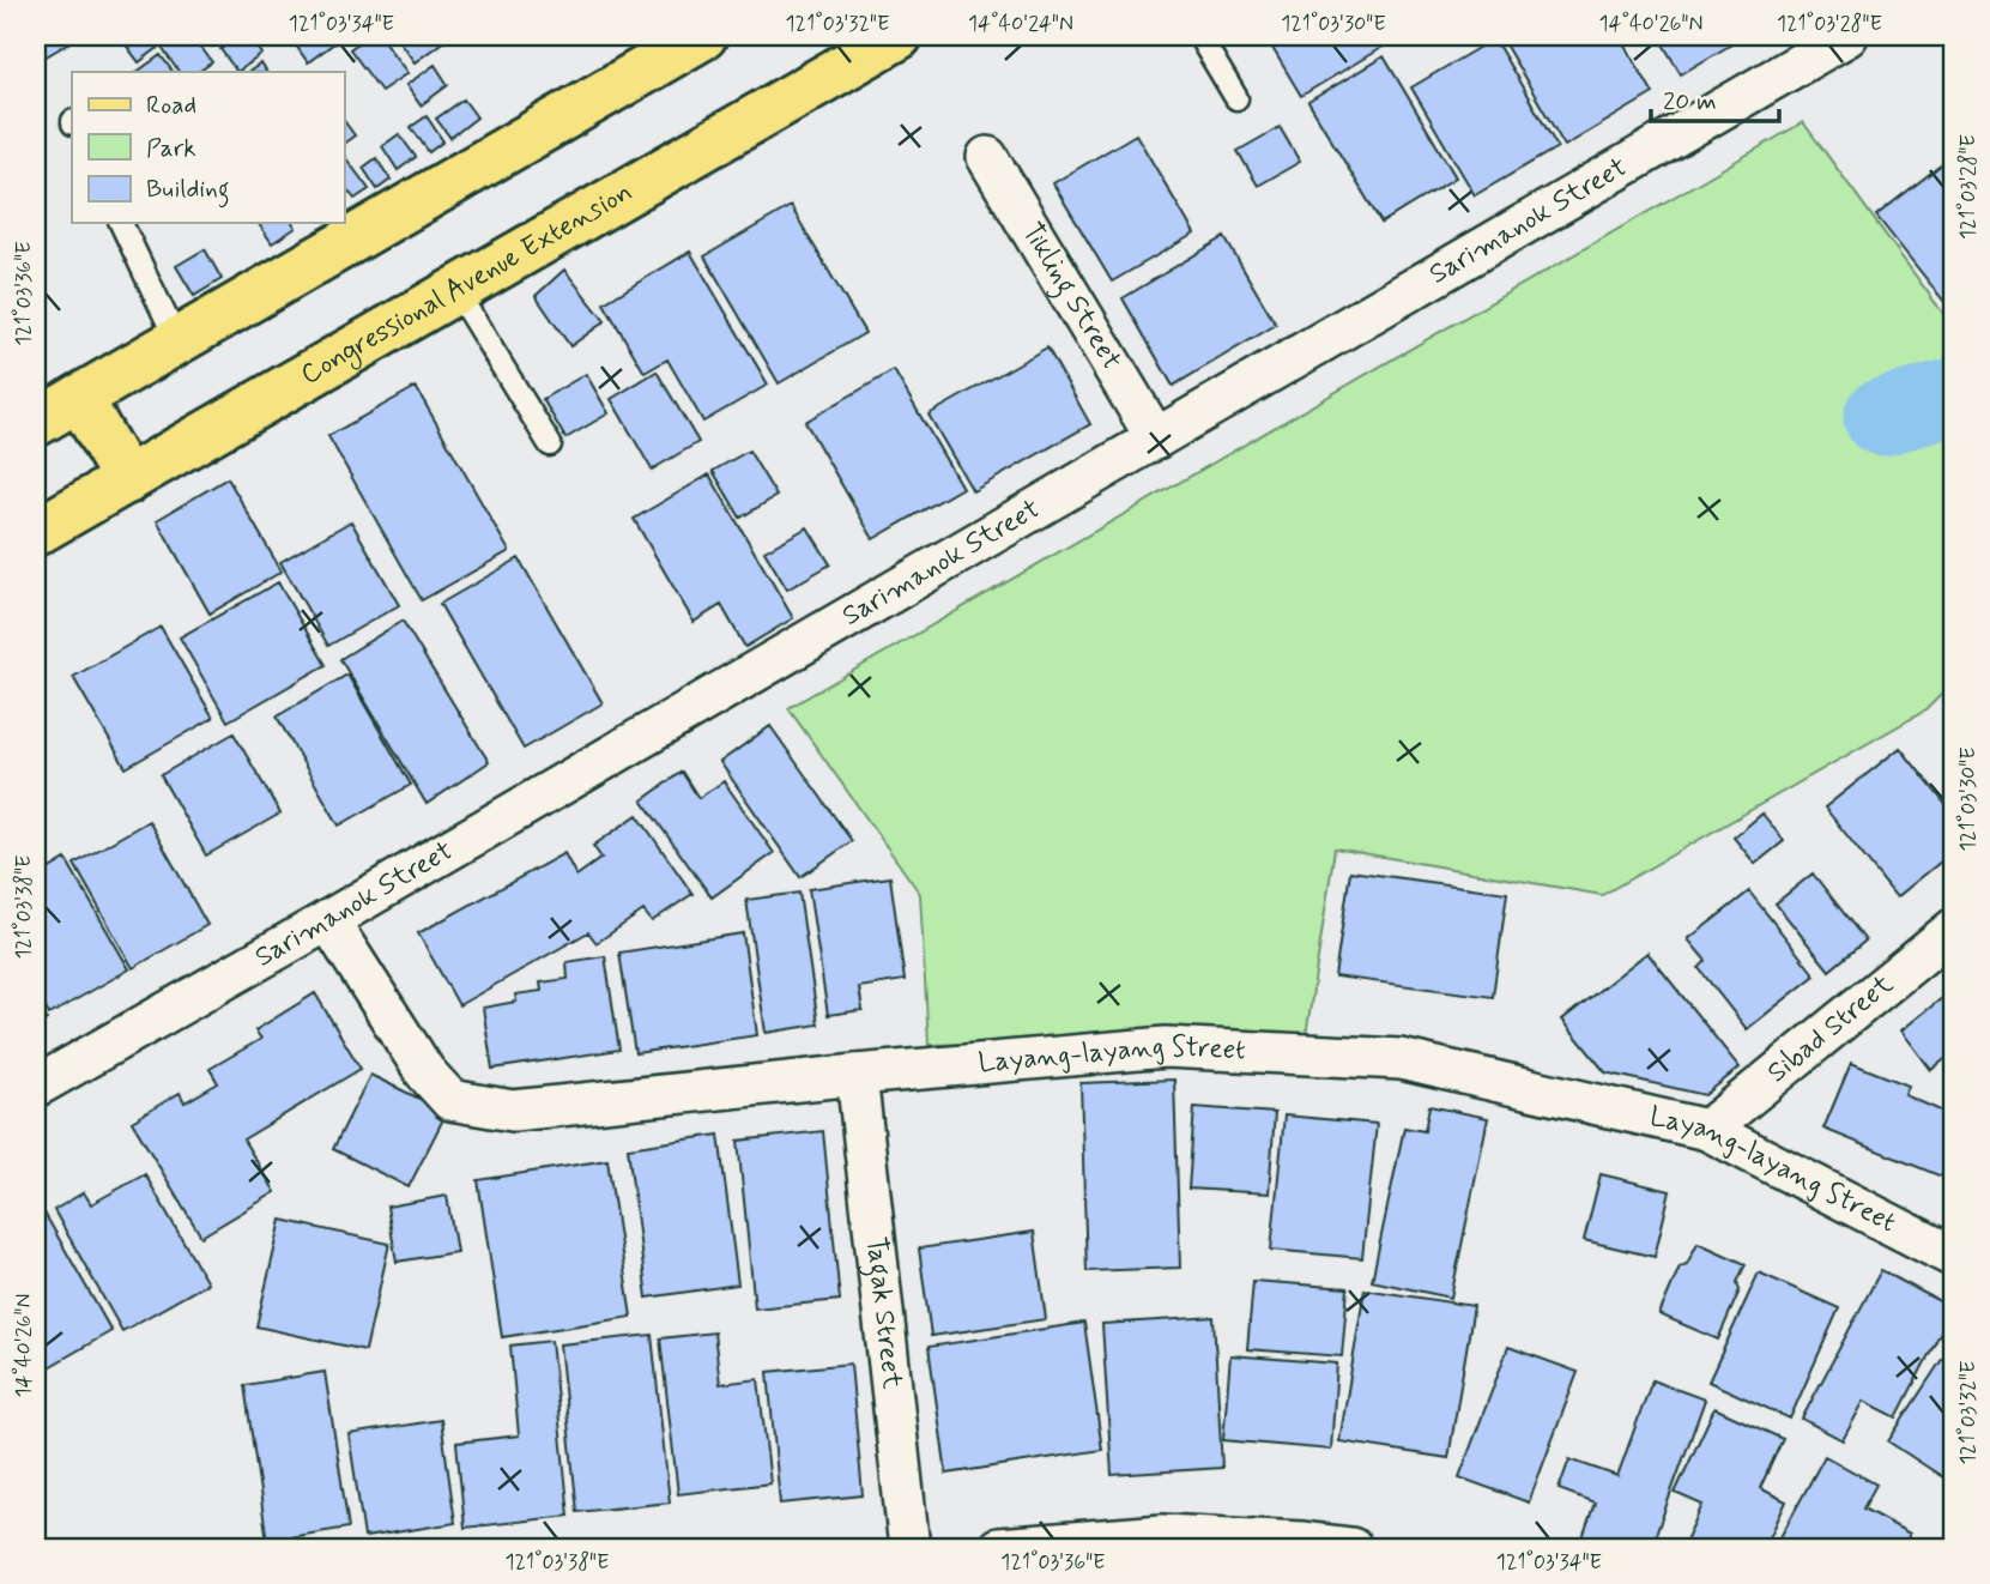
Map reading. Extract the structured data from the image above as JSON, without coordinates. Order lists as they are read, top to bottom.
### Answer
{
  "streets": {
    "main road": ["Congressional Avenue Extension"],
    "street": [
      "Sarimanok Street",
      "Tikling Street",
      "Sibad Street",
      "Layang-layang Street",
      "Tagak Street"
    ]
  },
  "crossings": [
    ["Sarimanok Street", "Tikling Street"],
    ["Sarimanok Street", "Layang-layang Street"],
    ["Sibad Street", "Layang-layang Street"],
    ["Layang-layang Street", "Tagak Street"]
  ],
  "legend": ["Road", "Park", "Building"],
  "scale_bar": "20 m",
  "coordinates": [
    "121°03'34\"E",
    "121°03'32\"E",
    "14°40'24\"N",
    "121°03'30\"E",
    "14°40'26\"N",
    "121°03'28\"E",
    "121°03'36\"E",
    "121°03'38\"E"
  ]
}
